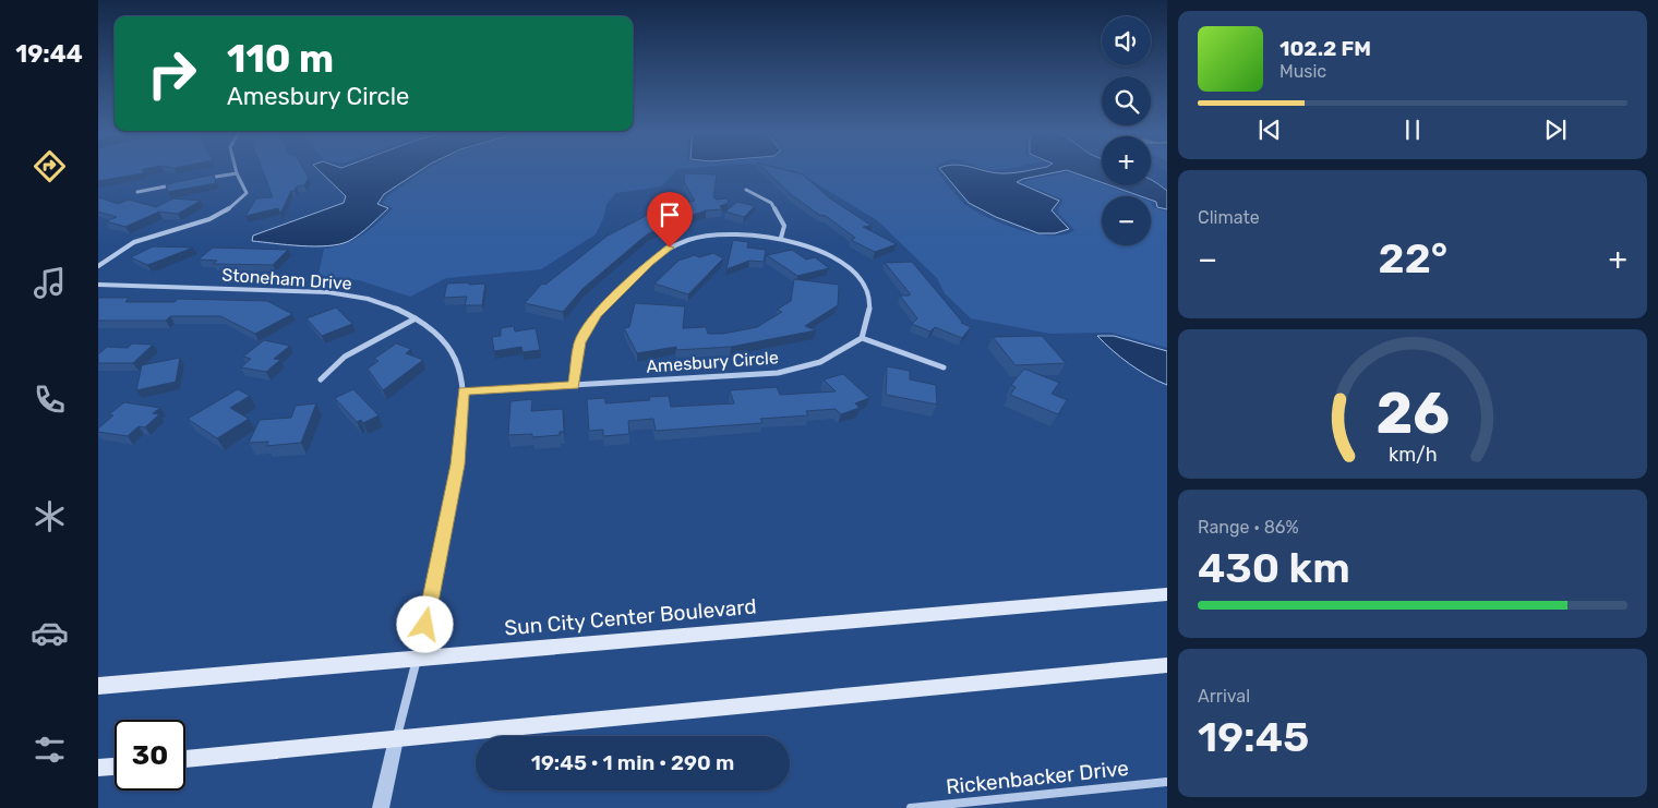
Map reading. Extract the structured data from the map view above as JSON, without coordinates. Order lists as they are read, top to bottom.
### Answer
{
  "streets": {
    "main road": ["Sun City Center Boulevard"],
    "street": ["Stoneham Drive", "Amesbury Circle", "Rickenbacker Drive"]
  },
  "crossings": [
    ["Stoneham Drive", "Amesbury Circle"],
    ["Stoneham Drive", "Sun City Center Boulevard"]
  ],
  "page": {
    "tabs": "19:44",
    "map_buttons": ["+", "−"],
    "turn": ["110 m", "Amesbury Circle"],
    "song": ["102.2 FM", "Music"],
    "tile": [
      "Climate",
      ["Range · 86%", "430 km"],
      ["Arrival", "19:45"]
    ],
    "heat": ["−", "22°", "+"],
    "limit": "30",
    "trip": "19:45 · 1 min · 290 m",
    "gauge": ["26", "km/h"]
  }
}
